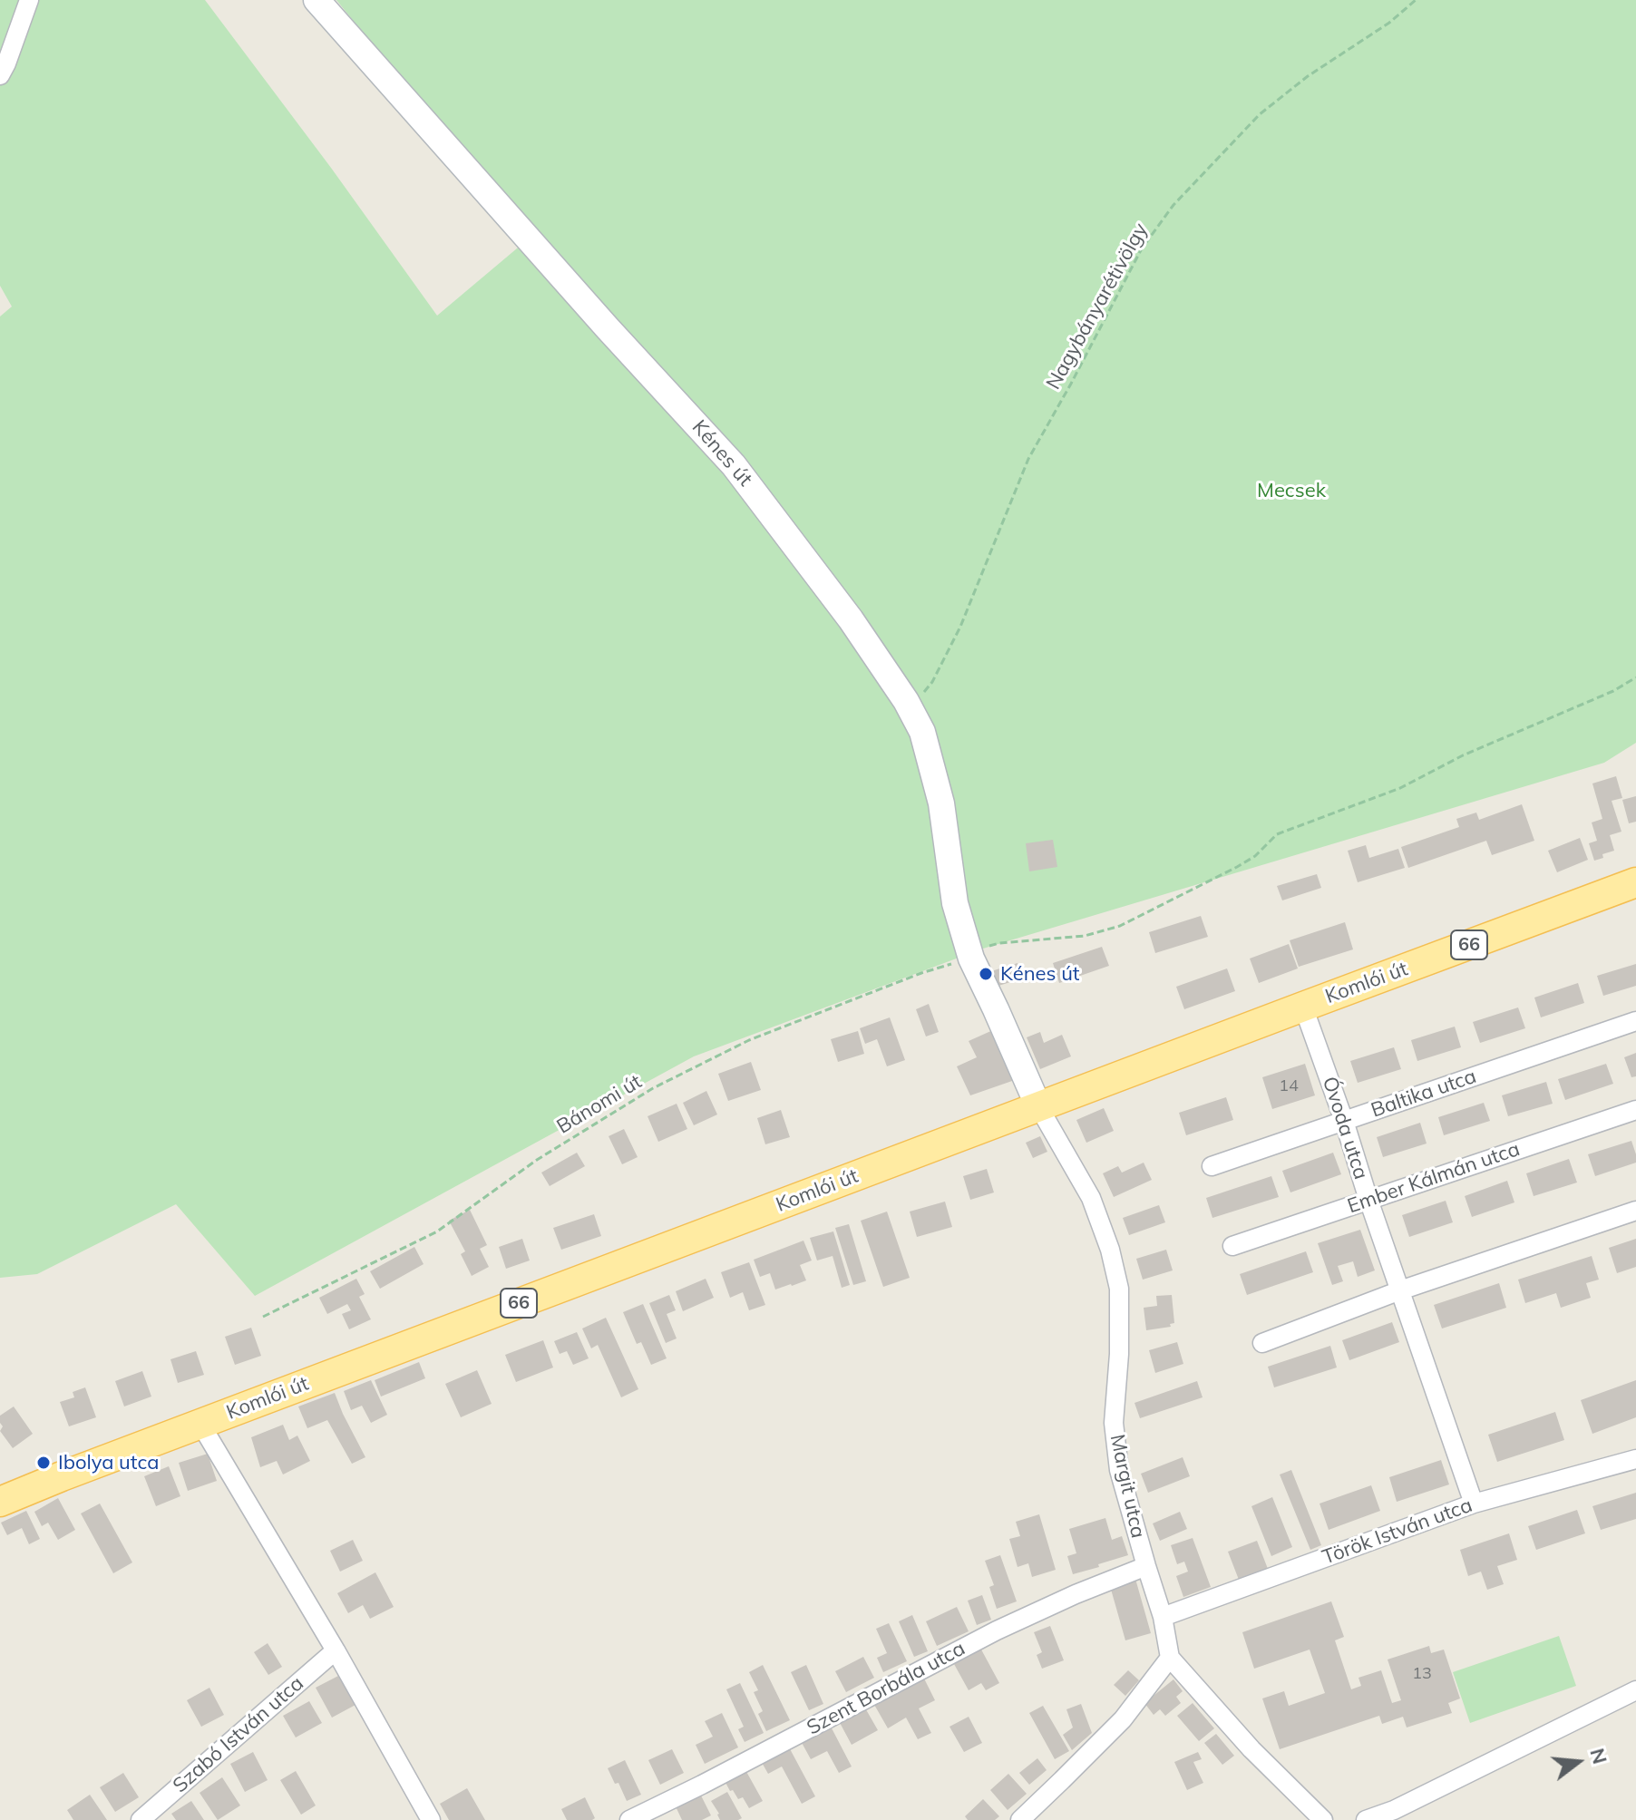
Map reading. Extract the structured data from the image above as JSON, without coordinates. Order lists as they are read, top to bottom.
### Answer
{
  "streets": {
    "main road": ["66", "Komlói út"],
    "street": [
      "Kénes út",
      "Baltika utca",
      "Óvoda utca",
      "Ember Kálmán utca",
      "Margit utca",
      "Török István utca",
      "Szent Borbála utca",
      "Szabó István utca"
    ],
    "path": ["Nagybányarétivölgy", "Bánomi út"]
  },
  "crossings": [
    ["Nagybányarétivölgy", "Kénes út"],
    ["Kénes út", "Komlói út"],
    ["Kénes út", "Bánomi út"],
    ["Kénes út", "Margit utca"],
    ["Komlói út", "Óvoda utca"],
    ["Komlói út", "Margit utca"],
    ["Baltika utca", "Óvoda utca"],
    ["Óvoda utca", "Ember Kálmán utca"],
    ["Óvoda utca", "Török István utca"],
    ["Margit utca", "Török István utca"],
    ["Margit utca", "Szent Borbála utca"]
  ],
  "parks": ["Mecsek"],
  "places": ["Kénes út", "Ibolya utca"],
  "house_numbers": ["14", "13"],
  "north": "right"
}
